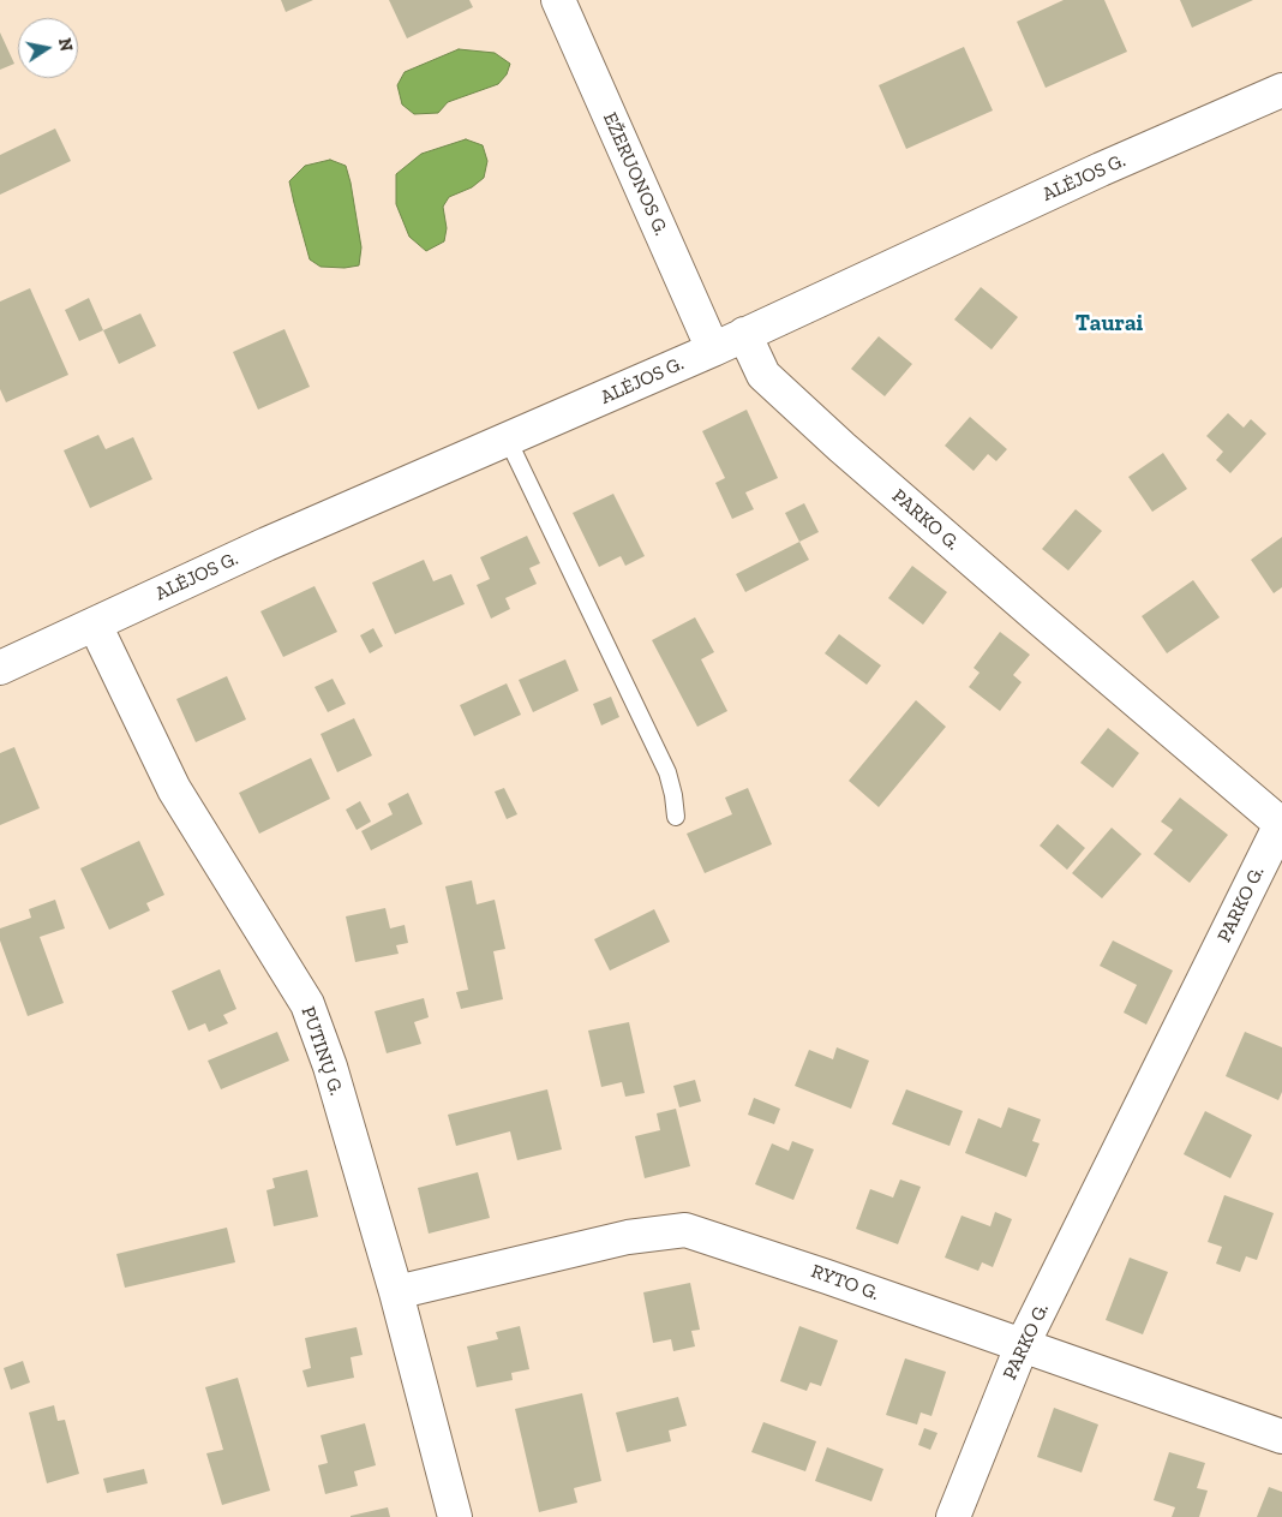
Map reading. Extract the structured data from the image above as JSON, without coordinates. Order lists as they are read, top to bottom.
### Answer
{
  "streets": {
    "street": [
      "EŽERUONOS G.",
      "ALĖJOS G.",
      "PARKO G.",
      "PUTINŲ G.",
      "RYTO G."
    ]
  },
  "crossings": [
    ["EŽERUONOS G.", "ALĖJOS G."],
    ["ALĖJOS G.", "PARKO G."],
    ["ALĖJOS G.", "PUTINŲ G."],
    ["PARKO G.", "RYTO G."],
    ["PUTINŲ G.", "RYTO G."]
  ],
  "districts": ["Taurai"],
  "north": "right"
}
